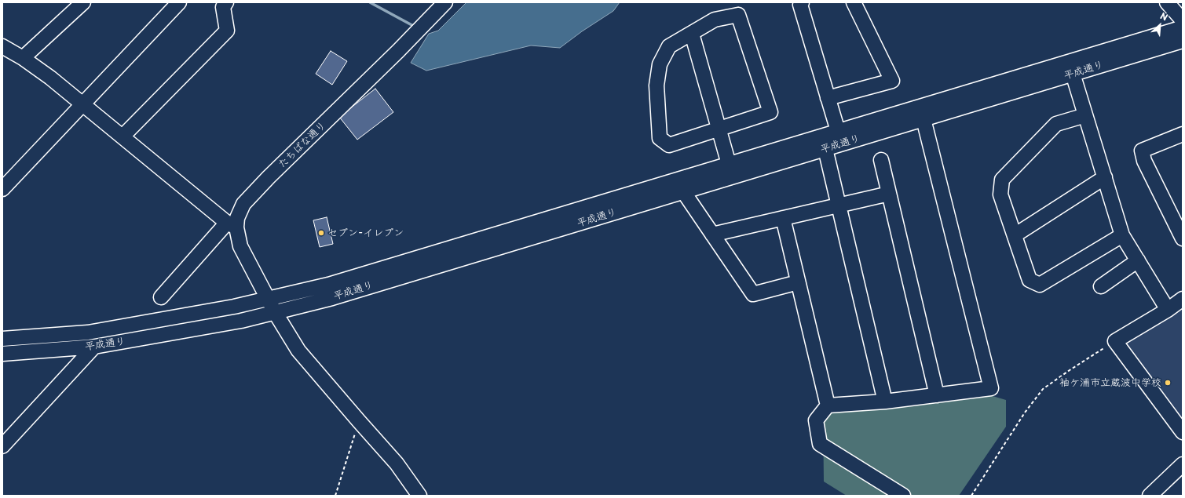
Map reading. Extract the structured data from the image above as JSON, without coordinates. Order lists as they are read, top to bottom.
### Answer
{
  "streets": {
    "street": ["平成通り", "たちばな通り"]
  },
  "crossings": [
    ["平成通り", "たちばな通り"]
  ],
  "places": ["セブン-イレブン", "袖ケ浦市立蔵波中学校"],
  "north": "top right"
}
